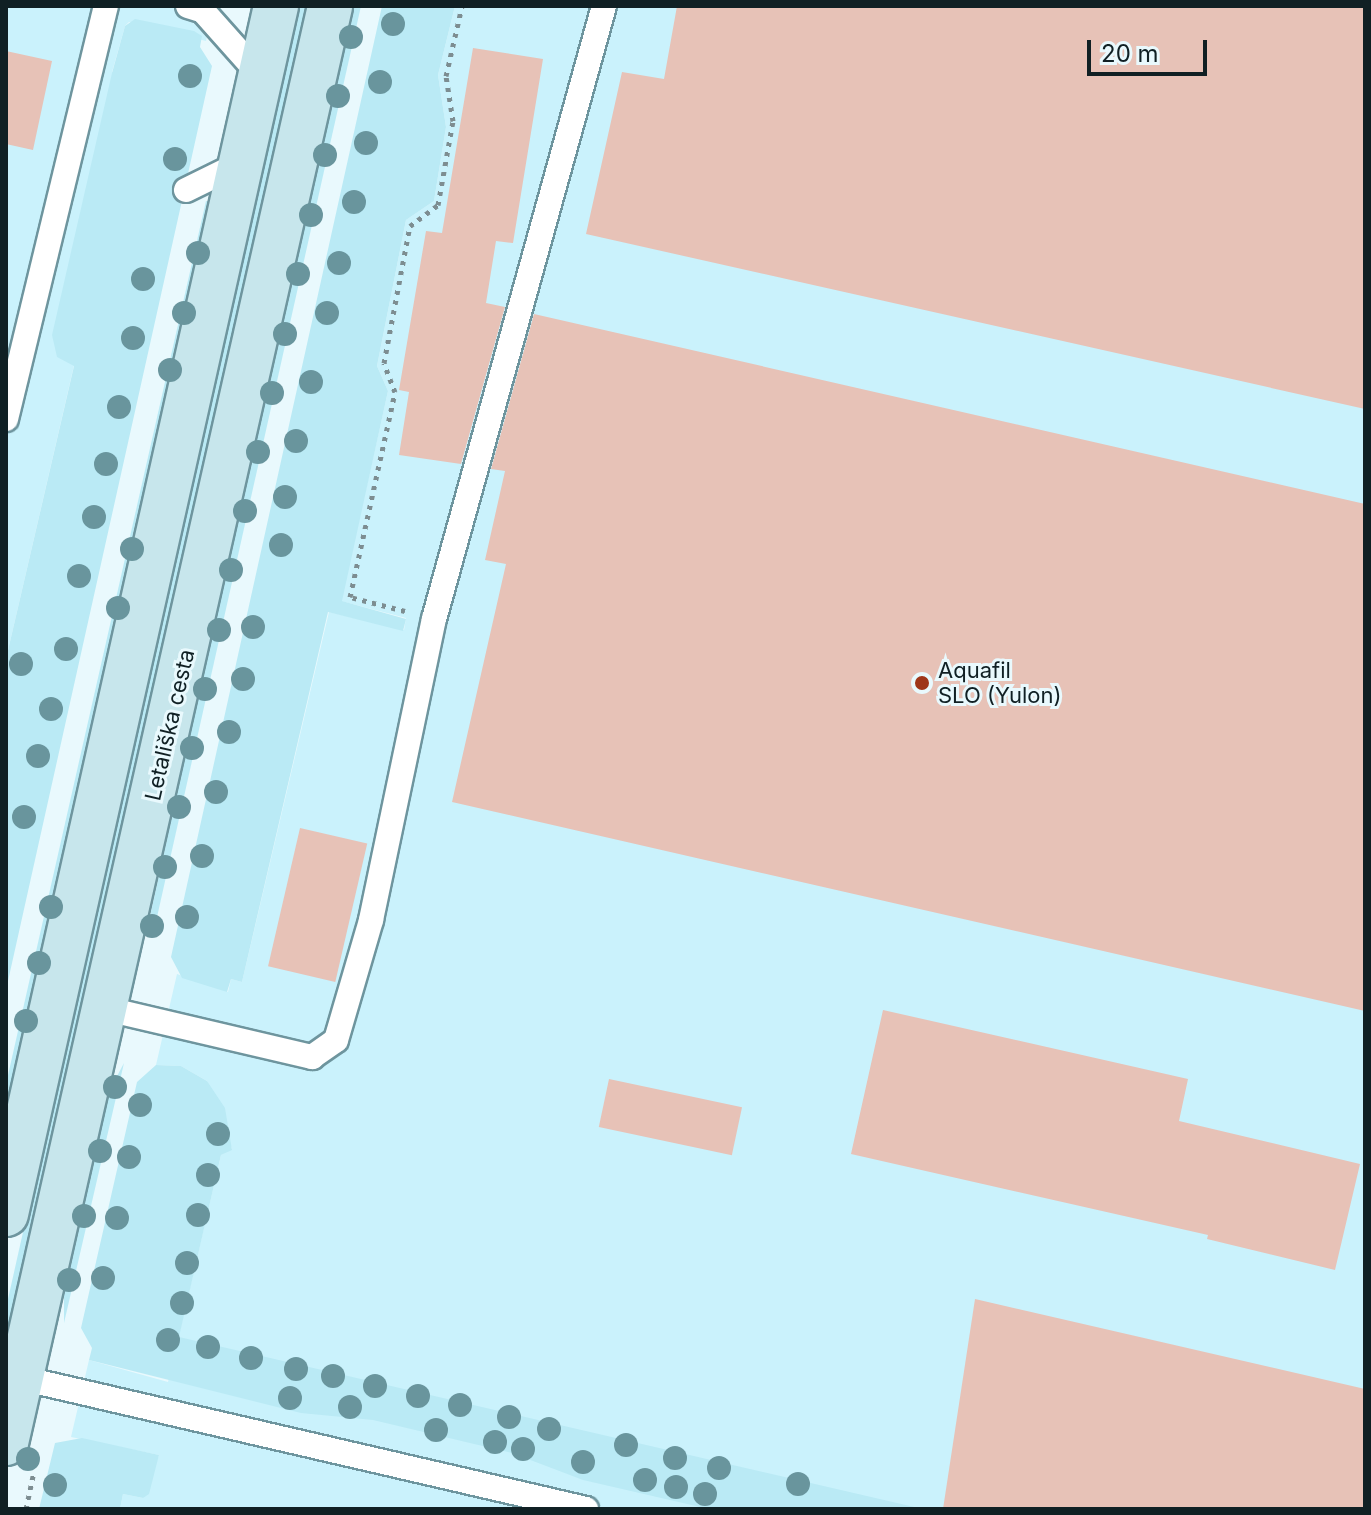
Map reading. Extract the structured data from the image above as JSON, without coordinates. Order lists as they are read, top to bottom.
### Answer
{
  "streets": {
    "main road": ["Letališka cesta"]
  },
  "places": ["Aquafil SLO (Yulon)"],
  "scale_bar": "20 m"
}
